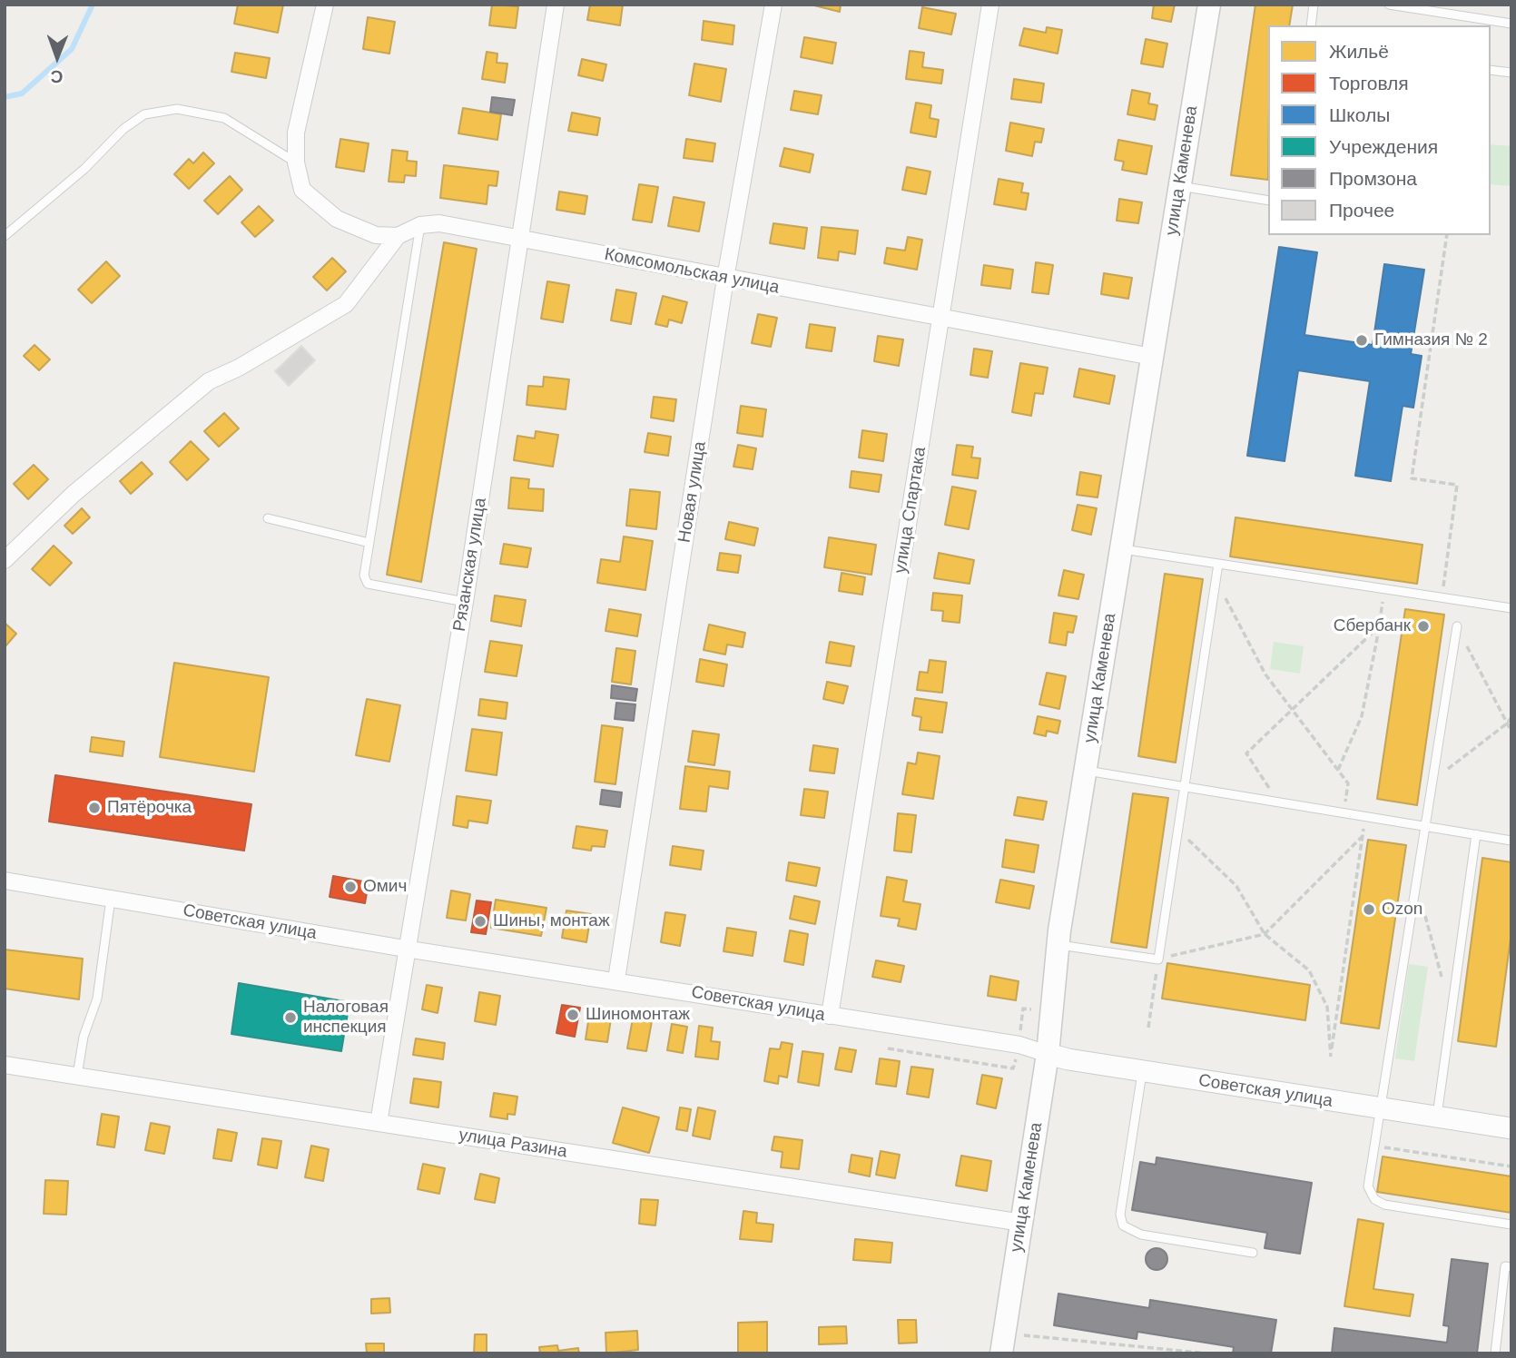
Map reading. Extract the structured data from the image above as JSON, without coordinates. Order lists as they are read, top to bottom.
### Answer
{
  "streets": {
    "main road": ["улица Каменева"],
    "street": [
      "Комсомольская улица",
      "Новая улица",
      "улица Спартака",
      "Рязанская улица",
      "Советская улица",
      "улица Разина"
    ]
  },
  "crossings": [
    ["улица Каменева", "Комсомольская улица"],
    ["улица Каменева", "Советская улица"],
    ["улица Каменева", "улица Разина"],
    ["Комсомольская улица", "Новая улица"],
    ["Комсомольская улица", "улица Спартака"],
    ["Комсомольская улица", "Рязанская улица"],
    ["Новая улица", "Советская улица"],
    ["улица Спартака", "Советская улица"],
    ["Рязанская улица", "Советская улица"],
    ["Рязанская улица", "улица Разина"]
  ],
  "places": [
    "Гимназия № 2",
    "Сбербанк",
    "Пятёрочка",
    "Омич",
    "Ozon",
    "Шины, монтаж",
    "Шиномонтаж",
    "Налоговая инспекция"
  ],
  "legend": [
    "Жильё",
    "Торговля",
    "Школы",
    "Учреждения",
    "Промзона",
    "Прочее"
  ],
  "north": "bottom"
}
